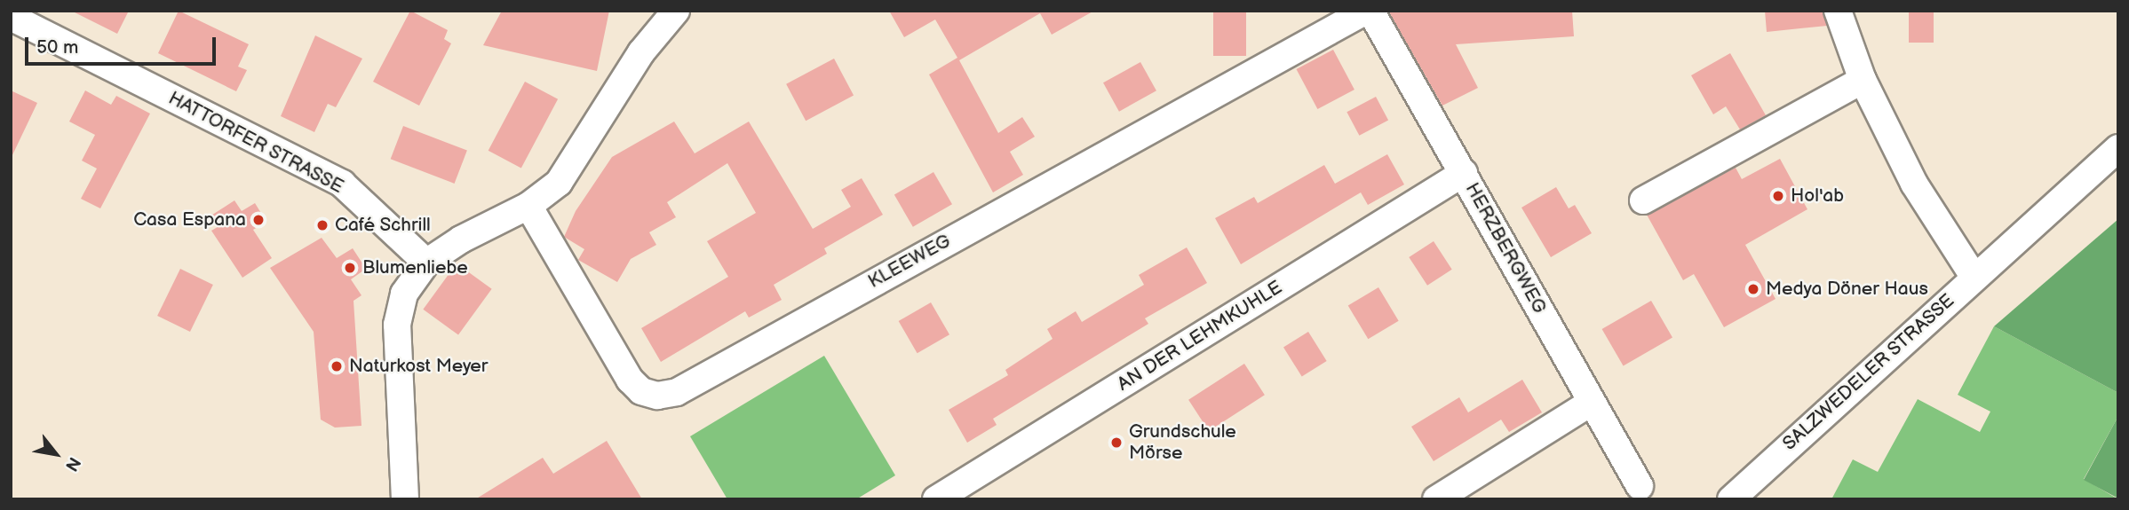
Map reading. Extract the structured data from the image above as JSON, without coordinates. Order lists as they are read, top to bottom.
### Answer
{
  "streets": {
    "street": [
      "HATTORFER STRASSE",
      "HERZBERGWEG",
      "KLEEWEG",
      "AN DER LEHMKUHLE",
      "SALZWEDELER STRASSE"
    ]
  },
  "crossings": [
    ["HERZBERGWEG", "KLEEWEG"],
    ["HERZBERGWEG", "AN DER LEHMKUHLE"]
  ],
  "places": [
    "Hol'ab",
    "Casa Espana",
    "Café Schrill",
    "Blumenliebe",
    "Medya Döner Haus",
    "Naturkost Meyer",
    "Grundschule Mörse"
  ],
  "scale_bar": "50 m",
  "north": "bottom right"
}
